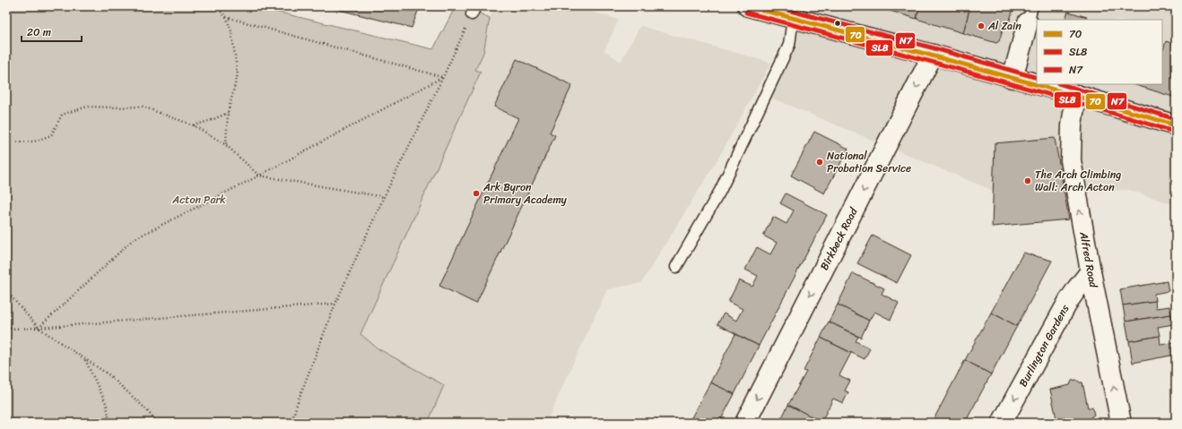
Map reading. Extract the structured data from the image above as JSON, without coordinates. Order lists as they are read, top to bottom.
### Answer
{
  "streets": {
    "street": ["Birkbeck Road", "Alfred Road", "Burlington Gardens"]
  },
  "crossings": [
    ["Alfred Road", "Burlington Gardens"]
  ],
  "one_way": ["Birkbeck Road", "Alfred Road", "Burlington Gardens"],
  "parks": ["Acton Park"],
  "places": [
    "Al Zain",
    "National Probation Service",
    "The Arch Climbing Wall: Arch Acton",
    "Ark Byron Primary Academy"
  ],
  "lines": ["transit line 70", "transit line N7", "transit line SL8"],
  "legend": ["70", "SL8", "N7"],
  "scale_bar": "20 m"
}
